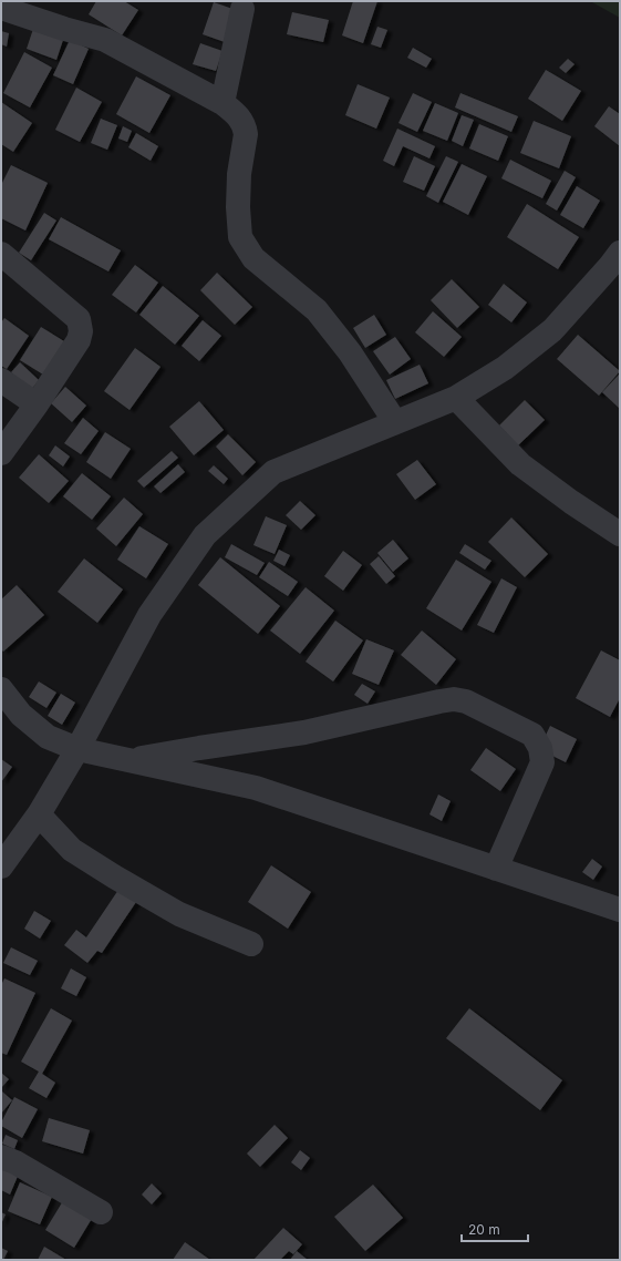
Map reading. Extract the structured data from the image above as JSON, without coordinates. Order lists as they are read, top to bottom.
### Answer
{
  "scale_bar": "20 m"
}
